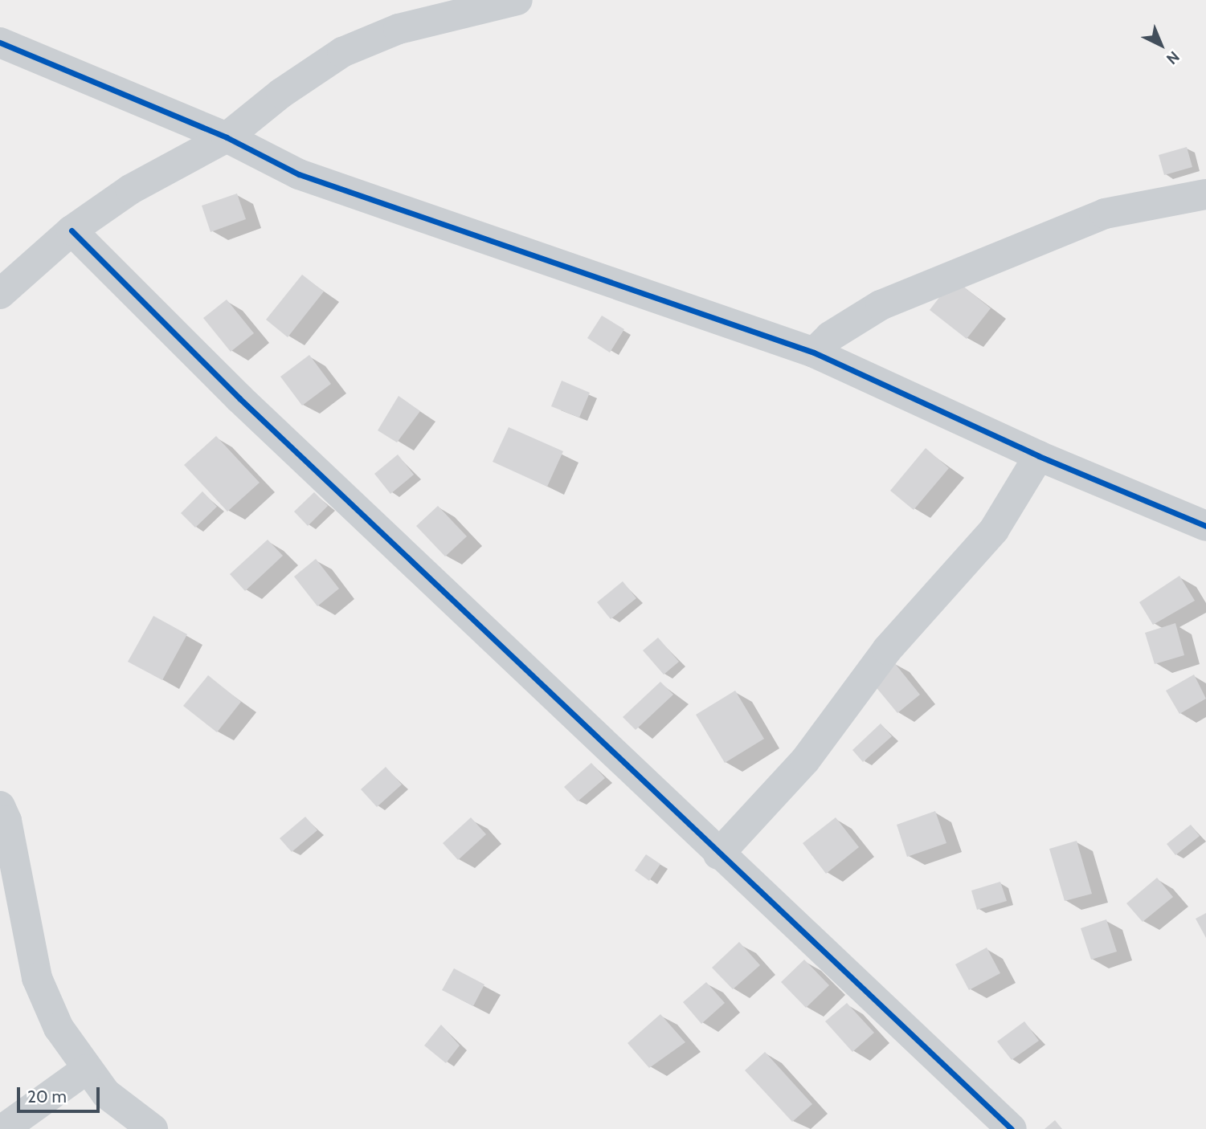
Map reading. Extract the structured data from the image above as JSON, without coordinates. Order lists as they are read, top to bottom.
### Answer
{
  "scale_bar": "20 m",
  "north": "bottom right"
}
